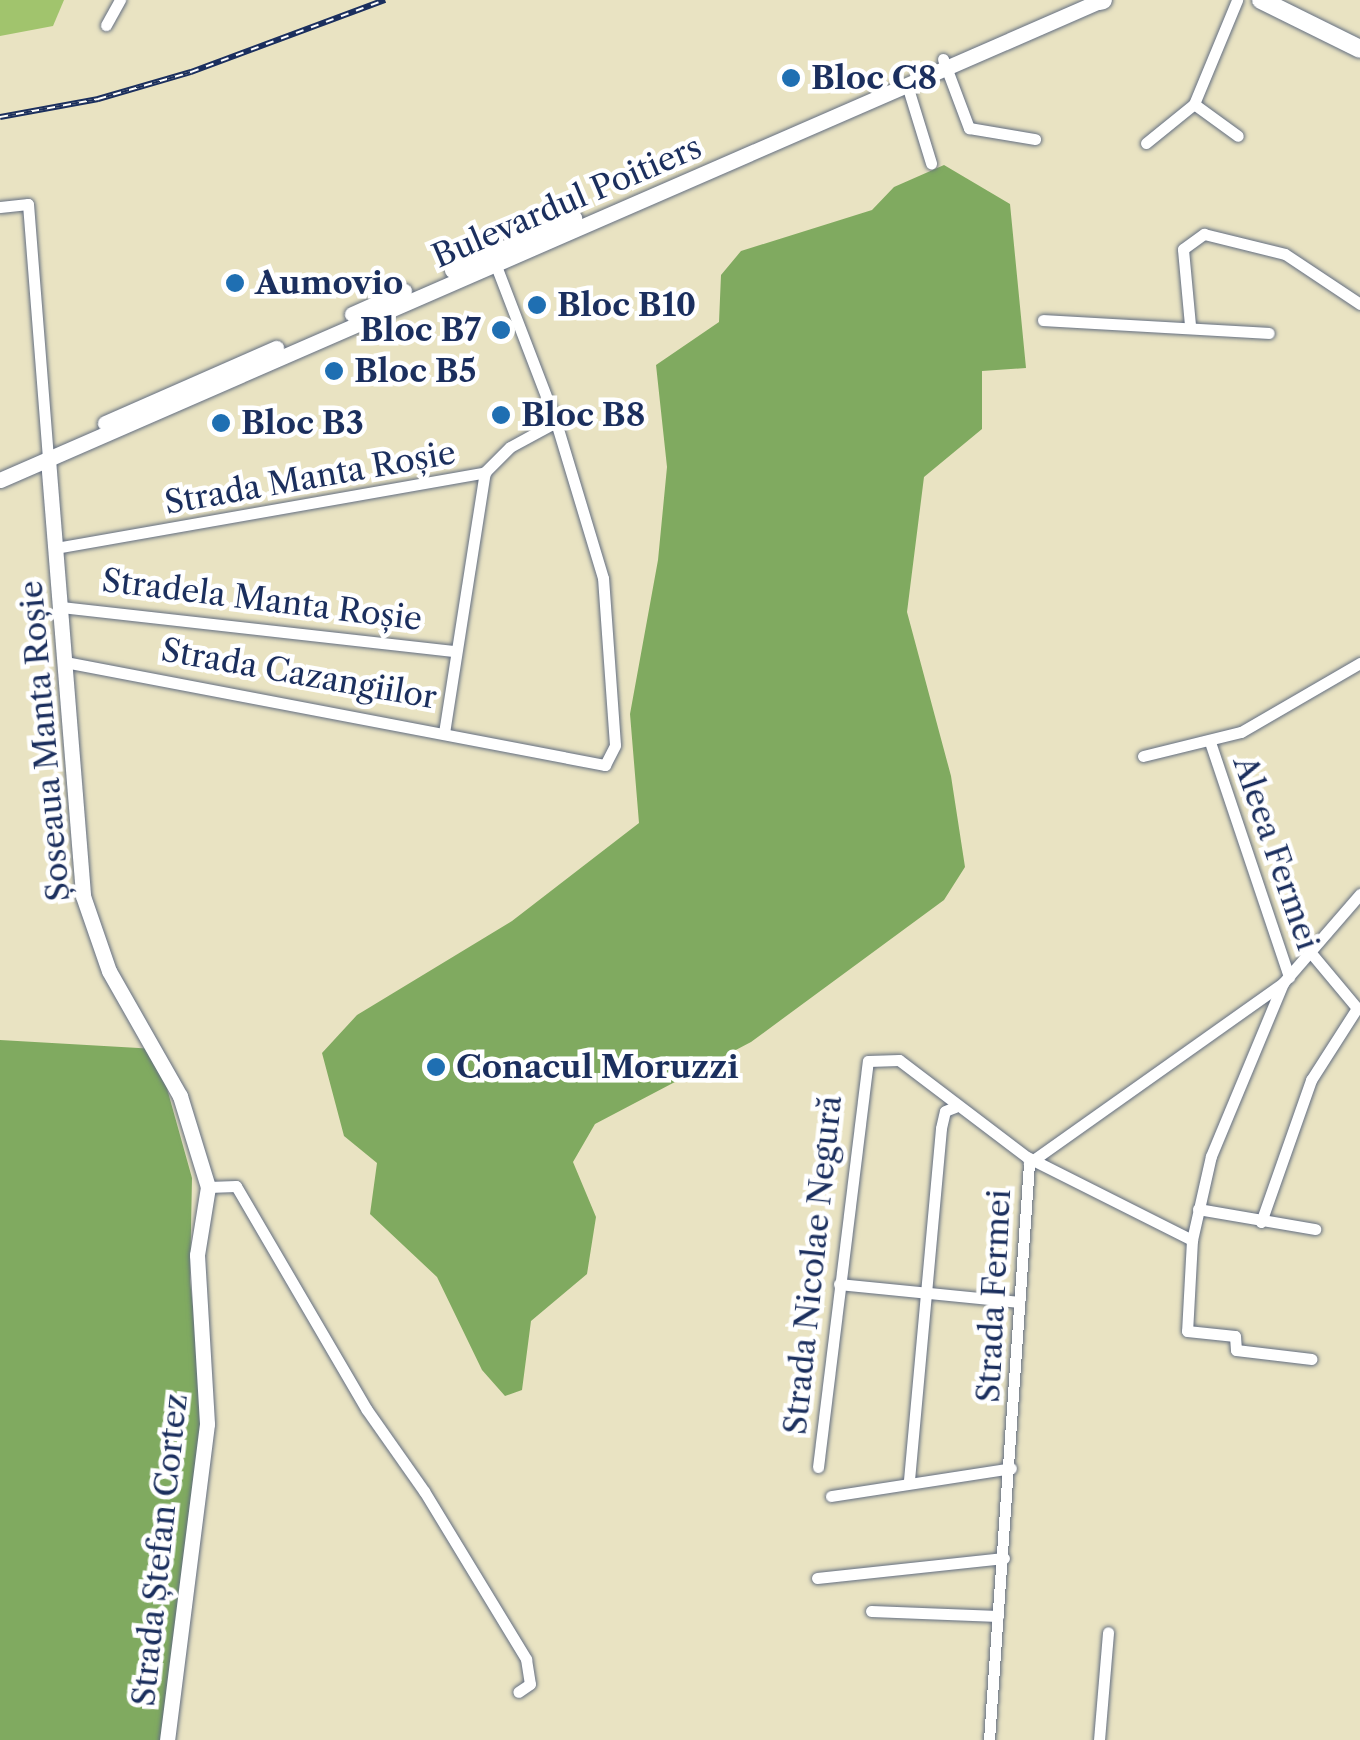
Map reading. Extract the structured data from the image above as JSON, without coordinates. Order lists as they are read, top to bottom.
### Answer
{
  "streets": {
    "main road": ["Bulevardul Poitiers", "Șoseaua Manta Roșie", "Strada Ștefan Cortez"],
    "street": [
      "Strada Manta Roșie",
      "Stradela Manta Roșie",
      "Strada Cazangiilor",
      "Aleea Fermei",
      "Strada Nicolae Negură",
      "Strada Fermei"
    ]
  },
  "crossings": [
    ["Bulevardul Poitiers", "Șoseaua Manta Roșie"],
    ["Strada Manta Roșie", "Strada Cazangiilor"],
    ["Strada Manta Roșie", "Șoseaua Manta Roșie"],
    ["Stradela Manta Roșie", "Strada Cazangiilor"],
    ["Stradela Manta Roșie", "Șoseaua Manta Roșie"],
    ["Strada Cazangiilor", "Șoseaua Manta Roșie"],
    ["Șoseaua Manta Roșie", "Strada Ștefan Cortez"],
    ["Aleea Fermei", "Strada Fermei"]
  ],
  "places": [
    "Bloc C8",
    "Aumovio",
    "Bloc B10",
    "Bloc B7",
    "Bloc B5",
    "Bloc B8",
    "Bloc B3",
    "Conacul Moruzzi"
  ]
}
